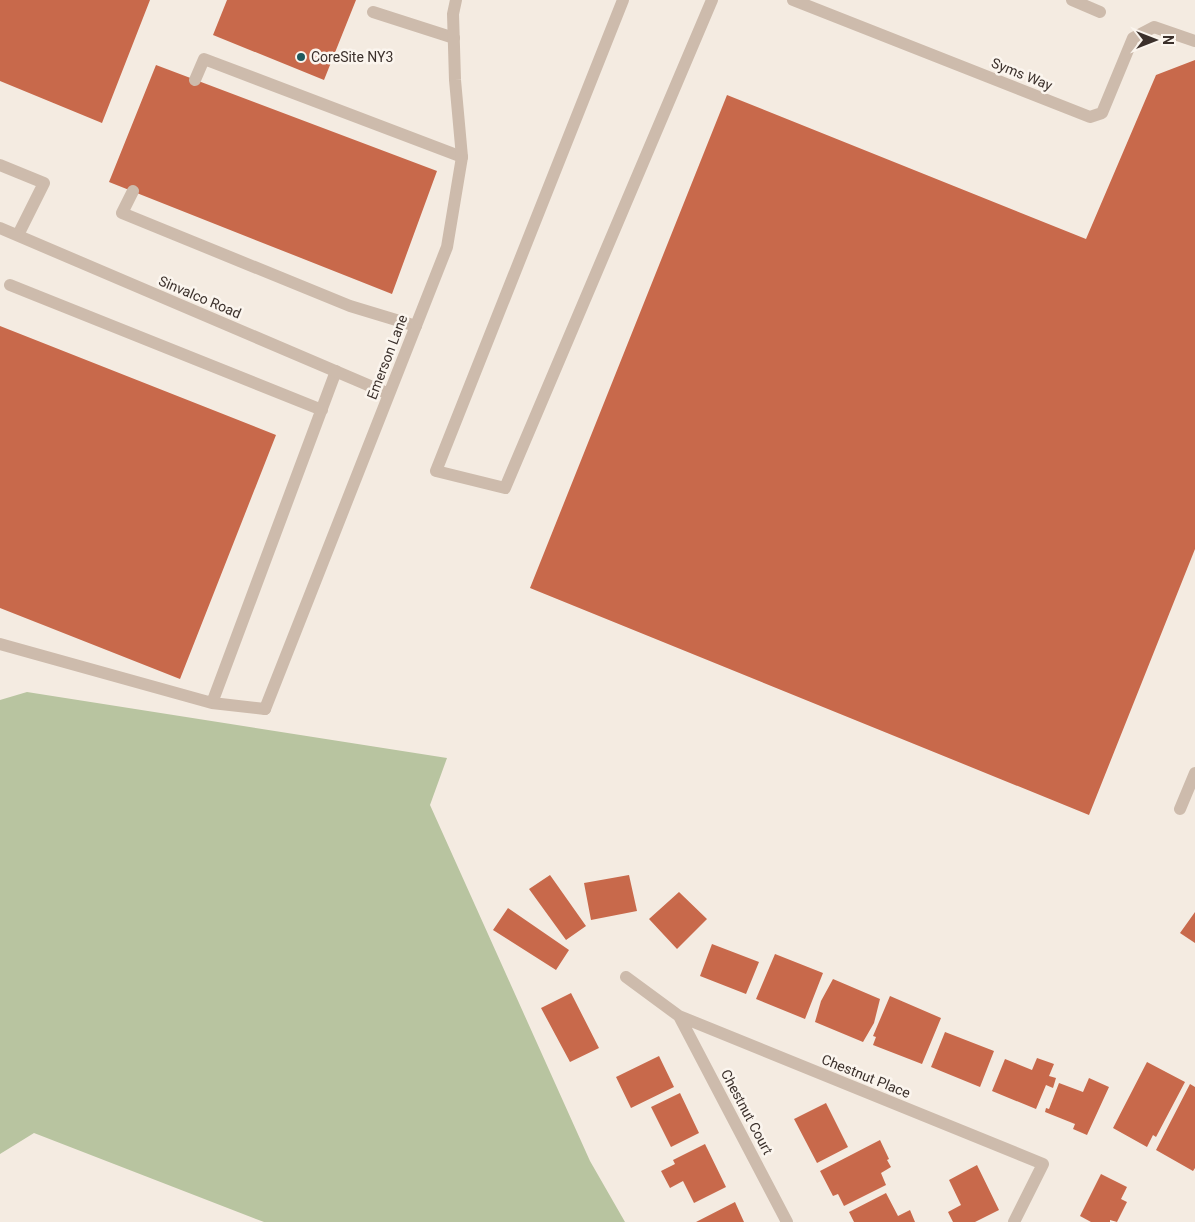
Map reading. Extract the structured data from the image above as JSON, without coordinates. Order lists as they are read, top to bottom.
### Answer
{
  "streets": {
    "street": [
      "Syms Way",
      "Sinvalco Road",
      "Emerson Lane",
      "Chestnut Place",
      "Chestnut Court"
    ]
  },
  "crossings": [
    ["Sinvalco Road", "Emerson Lane"],
    ["Chestnut Place", "Chestnut Court"]
  ],
  "places": ["CoreSite NY3"],
  "north": "right"
}
